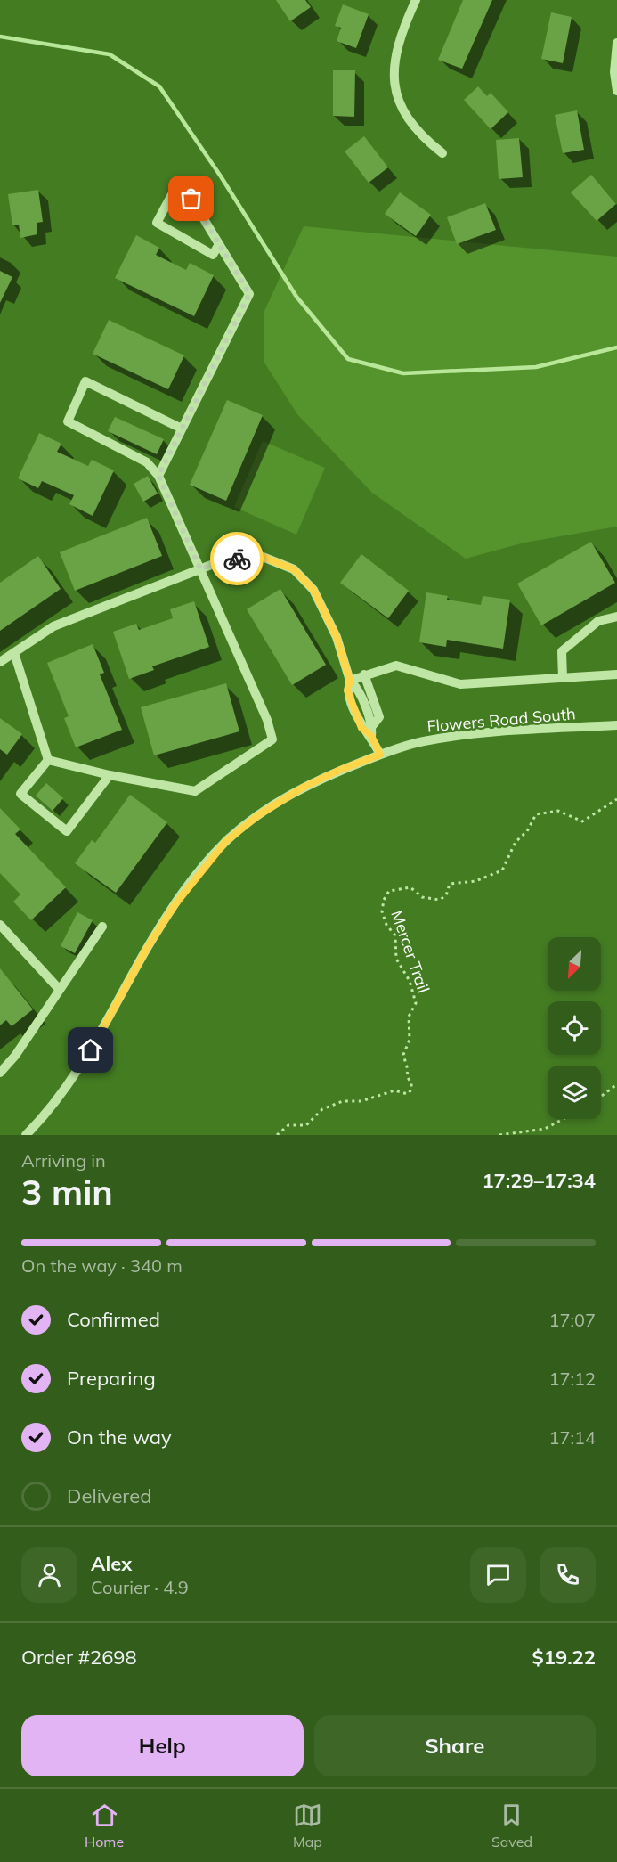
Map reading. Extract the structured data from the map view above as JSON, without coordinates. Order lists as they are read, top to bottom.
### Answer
{
  "streets": {
    "street": ["Flowers Road South"],
    "path": ["Mercer Trail"]
  },
  "north": "bottom left",
  "page": {
    "heading": ["3 min", "Arriving in", "17:29–17:34"],
    "panel": [
      "Alex",
      "Courier · 4.9",
      "Order #2698",
      "$19.22"
    ],
    "bar": "On the way · 340 m",
    "list": [
      ["Confirmed", "17:07"],
      ["Preparing", "17:12"],
      ["On the way", "17:14"],
      "Delivered"
    ],
    "buttons": ["Help", "Share"],
    "tabs": ["Home", "Map", "Saved"]
  }
}
